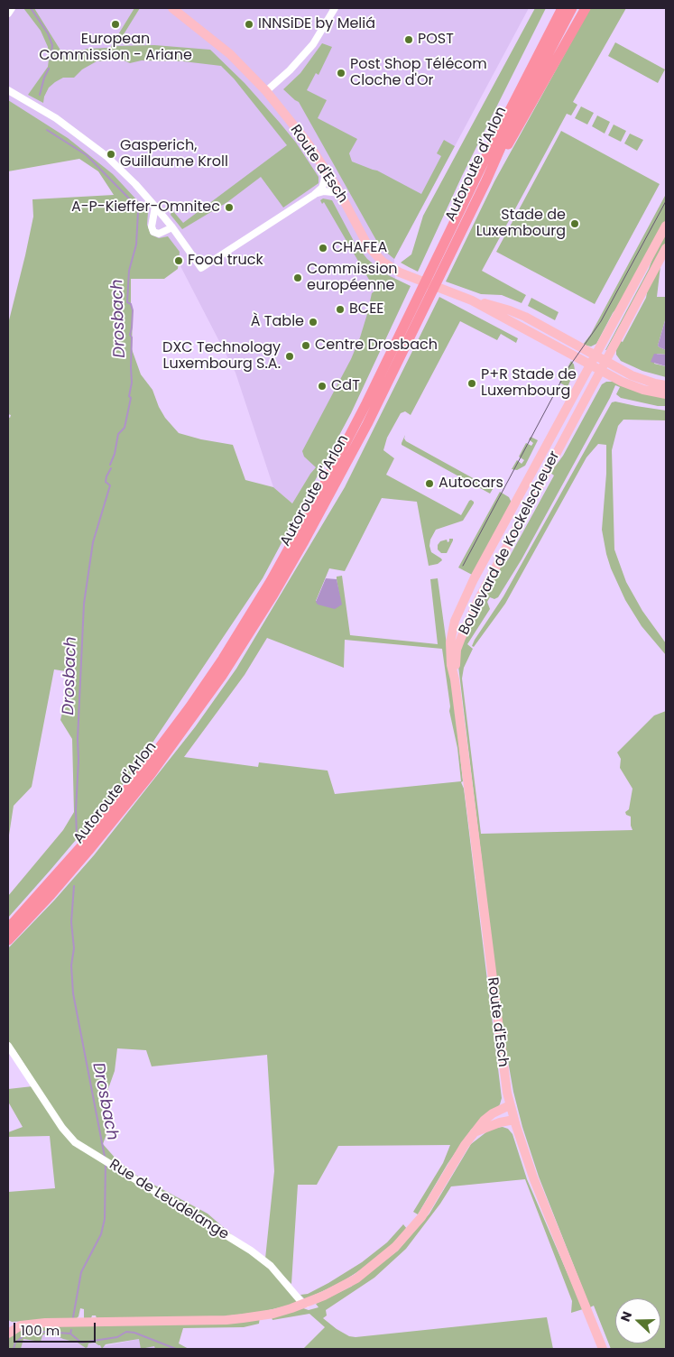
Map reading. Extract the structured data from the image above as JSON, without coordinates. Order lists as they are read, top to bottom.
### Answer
{
  "streets": {
    "highway": ["Autoroute d'Arlon"],
    "main road": ["Route d'Esch", "Boulevard de Kockelscheuer"],
    "street": ["Rue de Leudelange"]
  },
  "crossings": [
    ["Route d'Esch", "Boulevard de Kockelscheuer"]
  ],
  "water": ["Drosbach"],
  "places": [
    "European Commission - Ariane",
    "INNSiDE by Meliá",
    "POST",
    "Post Shop Télécom Cloche d'Or",
    "Gasperich, Guillaume Kroll",
    "A-P-Kieffer-Omnitec",
    "Stade de Luxembourg",
    "CHAFEA",
    "Food truck",
    "Commission européenne",
    "BCEE",
    "À Table",
    "Centre Drosbach",
    "DXC Technology Luxembourg S.A.",
    "P+R Stade de Luxembourg",
    "CdT",
    "Autocars"
  ],
  "scale_bar": "100 m",
  "north": "left"
}
